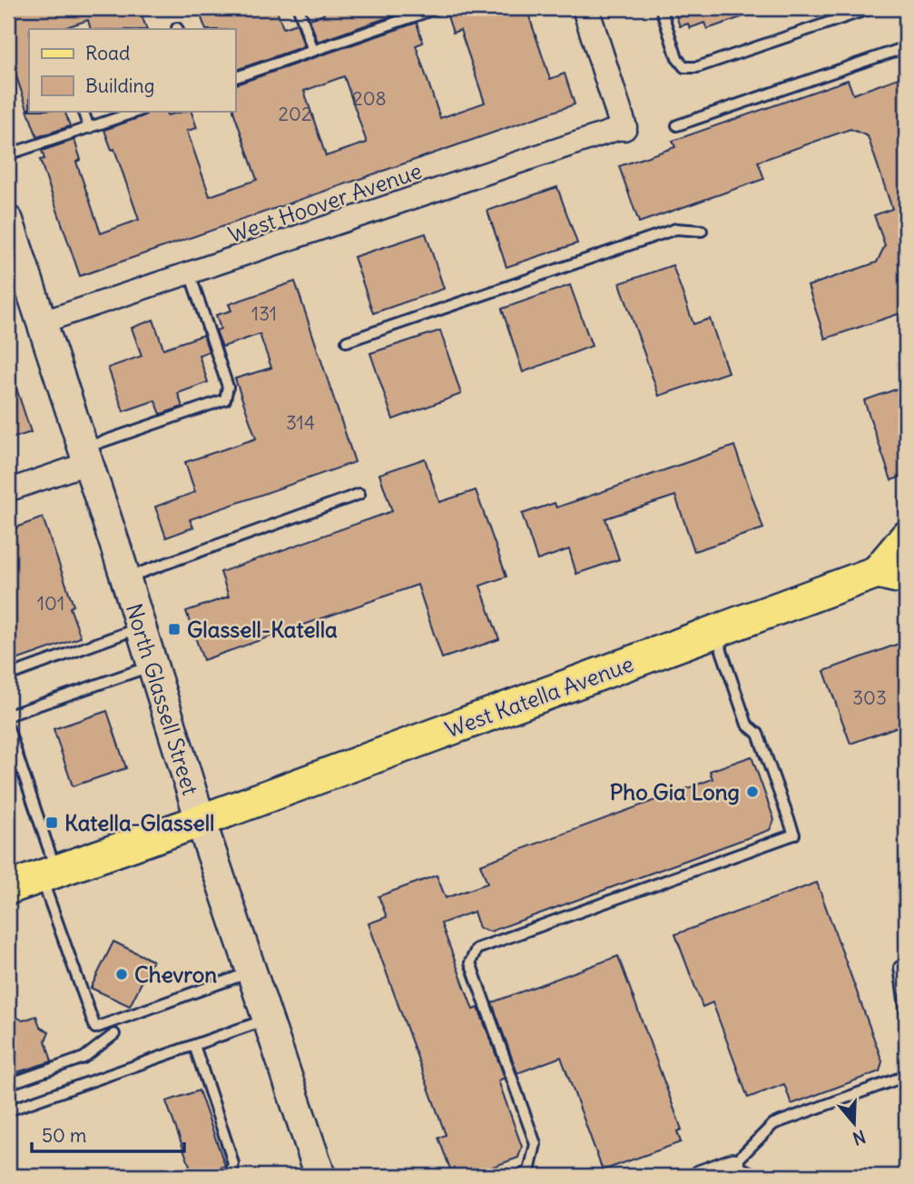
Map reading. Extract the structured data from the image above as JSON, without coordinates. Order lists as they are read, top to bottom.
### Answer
{
  "streets": {
    "main road": ["West Katella Avenue", "North Glassell Street"],
    "street": ["West Hoover Avenue"]
  },
  "crossings": [
    ["West Hoover Avenue", "North Glassell Street"],
    ["West Katella Avenue", "North Glassell Street"]
  ],
  "places": {
    "transit": ["Glassell-Katella", "Katella-Glassell"],
    "other": ["Pho Gia Long", "Chevron"]
  },
  "house_numbers": [
    "208",
    "202",
    "131",
    "314",
    "101",
    "303"
  ],
  "legend": ["Road", "Building"],
  "scale_bar": "50 m",
  "north": "bottom"
}
